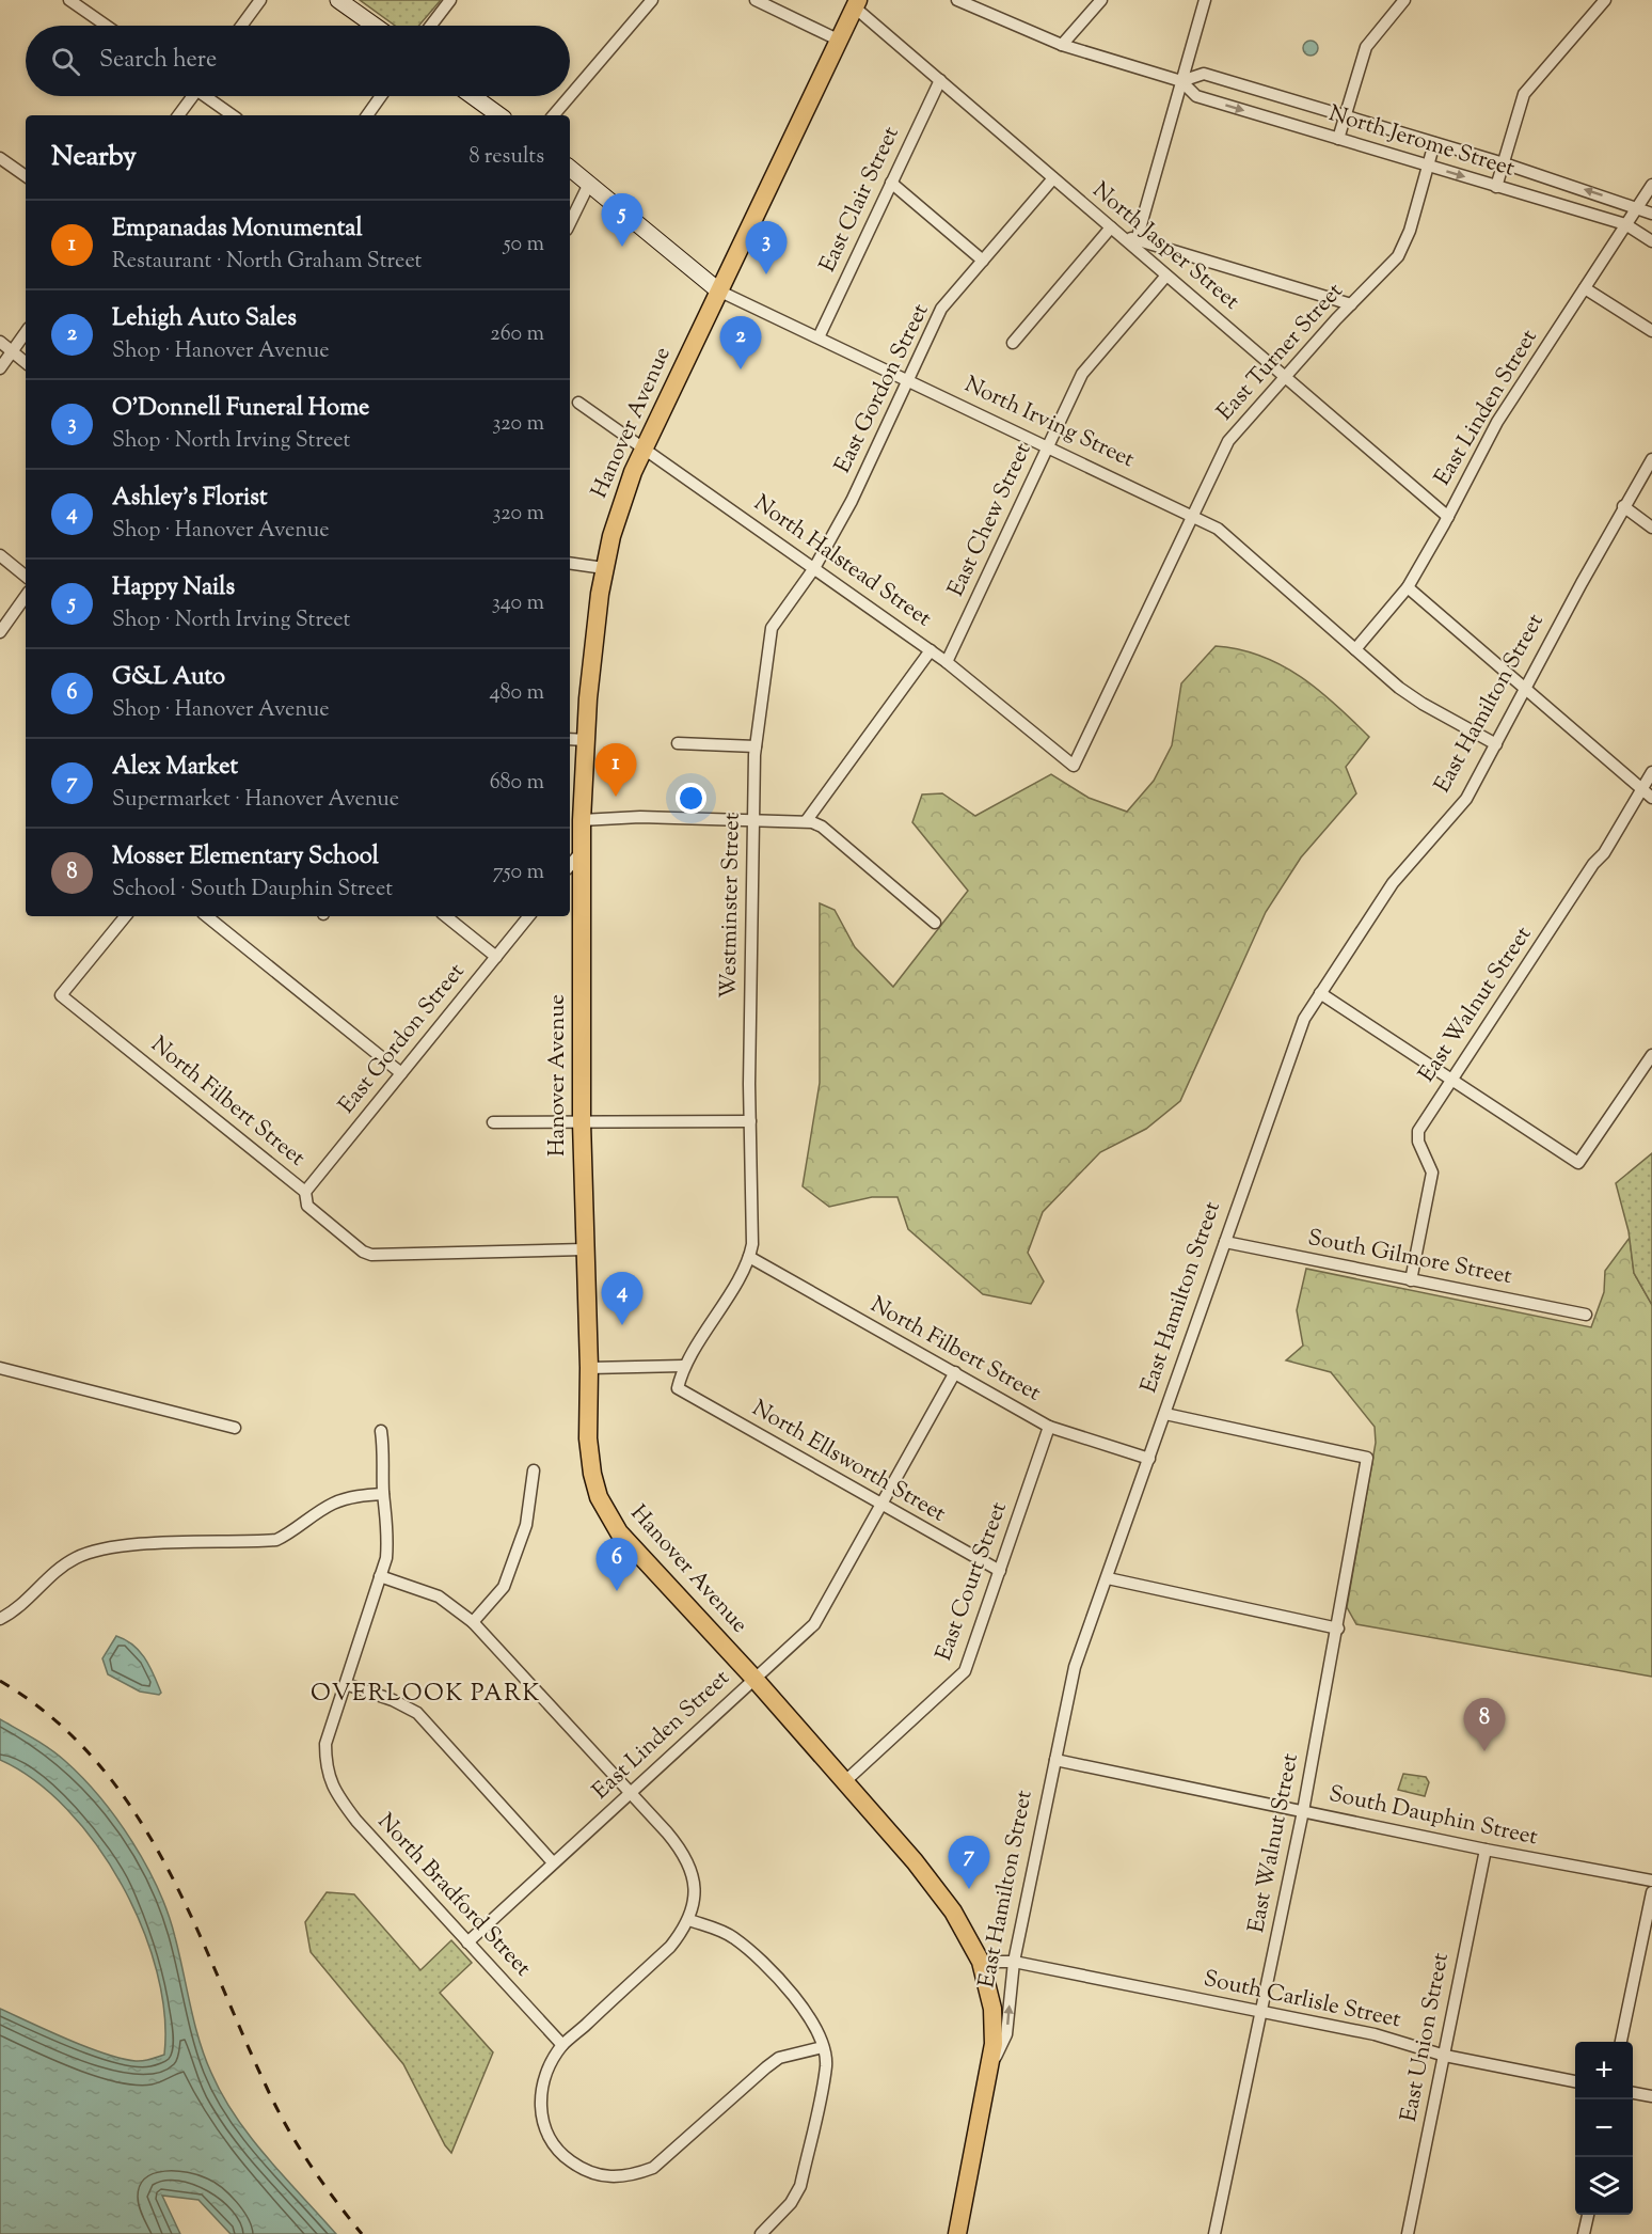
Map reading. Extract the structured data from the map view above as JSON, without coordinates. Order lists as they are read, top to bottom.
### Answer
{
  "streets": {
    "main road": ["Hanover Avenue", "North Irving Street", "East Hamilton Street"],
    "street": [
      "North Jerome Street",
      "East Clair Street",
      "North Jasper Street",
      "East Turner Street",
      "East Gordon Street",
      "East Linden Street",
      "East Chew Street",
      "North Halstead Street",
      "Westminster Street",
      "East Walnut Street",
      "North Filbert Street",
      "South Gilmore Street",
      "North Ellsworth Street",
      "East Court Street",
      "South Dauphin Street",
      "North Bradford Street",
      "South Carlisle Street",
      "East Union Street"
    ]
  },
  "crossings": [
    ["North Jerome Street", "East Turner Street"],
    ["North Jerome Street", "East Linden Street"],
    ["East Clair Street", "North Jasper Street"],
    ["East Clair Street", "North Irving Street"],
    ["North Jasper Street", "East Turner Street"],
    ["North Jasper Street", "East Gordon Street"],
    ["North Jasper Street", "East Linden Street"],
    ["North Jasper Street", "Hanover Avenue"],
    ["North Jasper Street", "East Chew Street"],
    ["East Turner Street", "North Irving Street"],
    ["East Turner Street", "North Halstead Street"],
    ["East Gordon Street", "North Irving Street"],
    ["East Gordon Street", "North Halstead Street"],
    ["East Gordon Street", "Westminster Street"],
    ["East Gordon Street", "North Filbert Street"],
    ["East Linden Street", "Hanover Avenue"],
    ["East Linden Street", "North Irving Street"],
    ["East Linden Street", "North Filbert Street"],
    ["East Linden Street", "North Ellsworth Street"],
    ["East Linden Street", "North Bradford Street"],
    ["Hanover Avenue", "North Irving Street"],
    ["Hanover Avenue", "North Halstead Street"],
    ["Hanover Avenue", "East Hamilton Street"],
    ["Hanover Avenue", "North Filbert Street"],
    ["Hanover Avenue", "East Court Street"],
    ["Hanover Avenue", "South Carlisle Street"],
    ["North Irving Street", "East Chew Street"],
    ["North Irving Street", "East Hamilton Street"],
    ["East Chew Street", "North Halstead Street"],
    ["North Halstead Street", "Westminster Street"],
    ["East Hamilton Street", "East Walnut Street"],
    ["East Hamilton Street", "North Filbert Street"],
    ["East Hamilton Street", "South Gilmore Street"],
    ["East Hamilton Street", "South Dauphin Street"],
    ["East Hamilton Street", "South Carlisle Street"],
    ["Westminster Street", "North Filbert Street"],
    ["East Walnut Street", "South Gilmore Street"],
    ["East Walnut Street", "South Dauphin Street"],
    ["East Walnut Street", "South Carlisle Street"],
    ["North Filbert Street", "East Court Street"],
    ["North Ellsworth Street", "East Court Street"],
    ["South Dauphin Street", "East Union Street"],
    ["South Carlisle Street", "East Union Street"]
  ],
  "districts": ["OVERLOOK PARK"],
  "page": {
    "search": "Search here",
    "heading": ["Nearby", "8 results"],
    "pins": [
      "5",
      "3",
      "2",
      "1",
      "4",
      "6",
      "8",
      "7"
    ],
    "list": [
      {
        "mark": "1",
        "name": "Empanadas Monumental",
        "note": "Restaurant · North Graham Street",
        "value": "50 m"
      },
      {
        "mark": "2",
        "name": "Lehigh Auto Sales",
        "note": "Shop · Hanover Avenue",
        "value": "260 m"
      },
      {
        "mark": "3",
        "name": "O'Donnell Funeral Home",
        "note": "Shop · North Irving Street",
        "value": "320 m"
      },
      {
        "mark": "4",
        "name": "Ashley's Florist",
        "note": "Shop · Hanover Avenue",
        "value": "320 m"
      },
      {
        "mark": "5",
        "name": "Happy Nails",
        "note": "Shop · North Irving Street",
        "value": "340 m"
      },
      {
        "mark": "6",
        "name": "G&L Auto",
        "note": "Shop · Hanover Avenue",
        "value": "480 m"
      },
      {
        "mark": "7",
        "name": "Alex Market",
        "note": "Supermarket · Hanover Avenue",
        "value": "680 m"
      },
      {
        "mark": "8",
        "name": "Mosser Elementary School",
        "note": "School · South Dauphin Street",
        "value": "750 m"
      }
    ],
    "map_buttons": ["+", "−"]
  }
}
